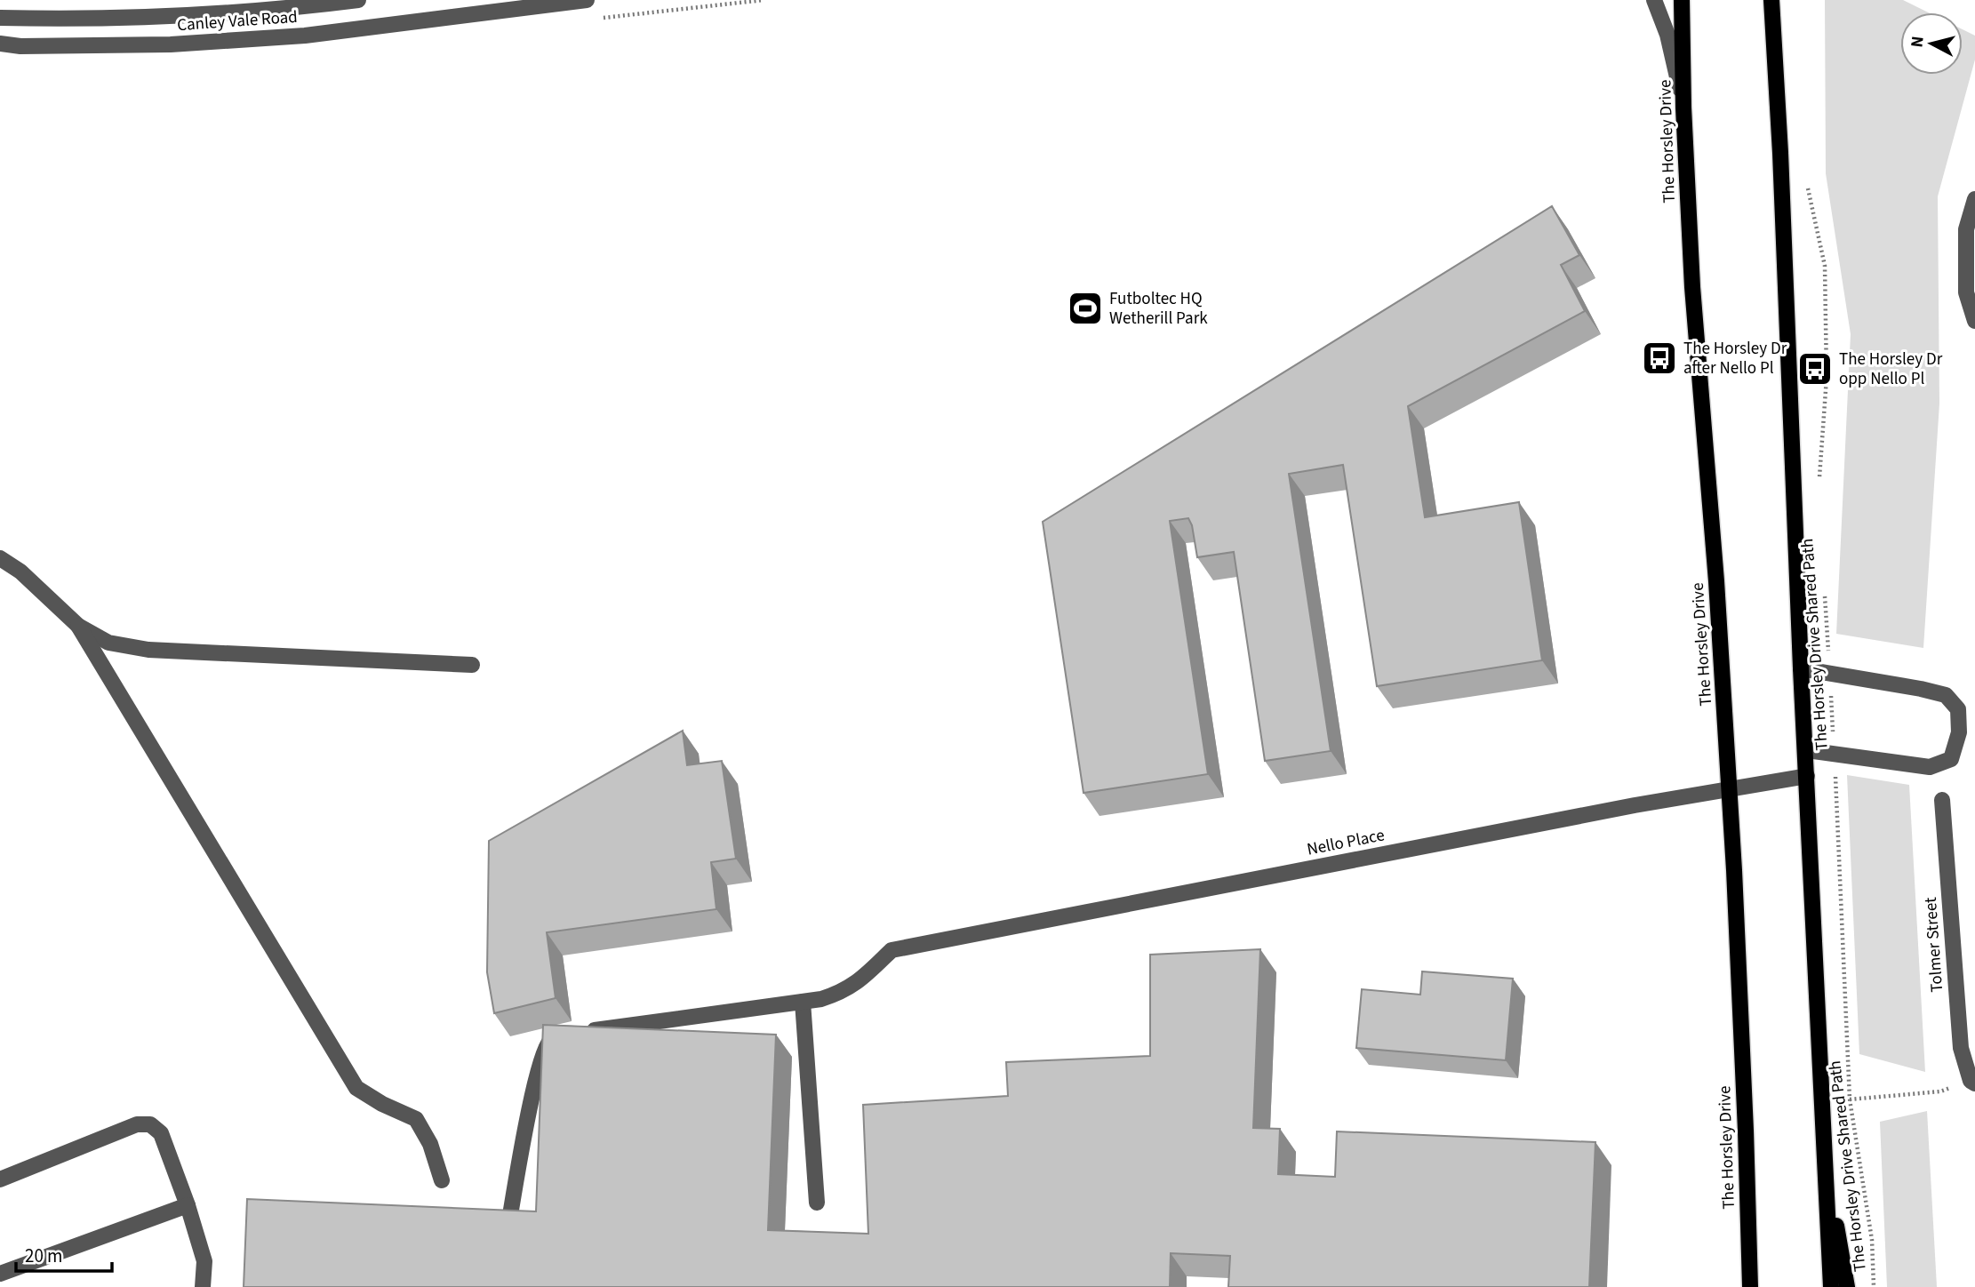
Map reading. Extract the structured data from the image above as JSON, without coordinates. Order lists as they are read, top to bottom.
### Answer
{
  "streets": {
    "main road": ["The Horsley Drive"],
    "street": ["Canley Vale Road", "Nello Place", "Tolmer Street"],
    "path": ["The Horsley Drive Shared Path"]
  },
  "crossings": [
    ["The Horsley Drive", "Nello Place"]
  ],
  "places": {
    "sports": ["Futboltec HQ Wetherill Park"],
    "bus stop": ["The Horsley Dr after Nello Pl", "The Horsley Dr opp Nello Pl"]
  },
  "scale_bar": "20 m",
  "north": "left"
}
